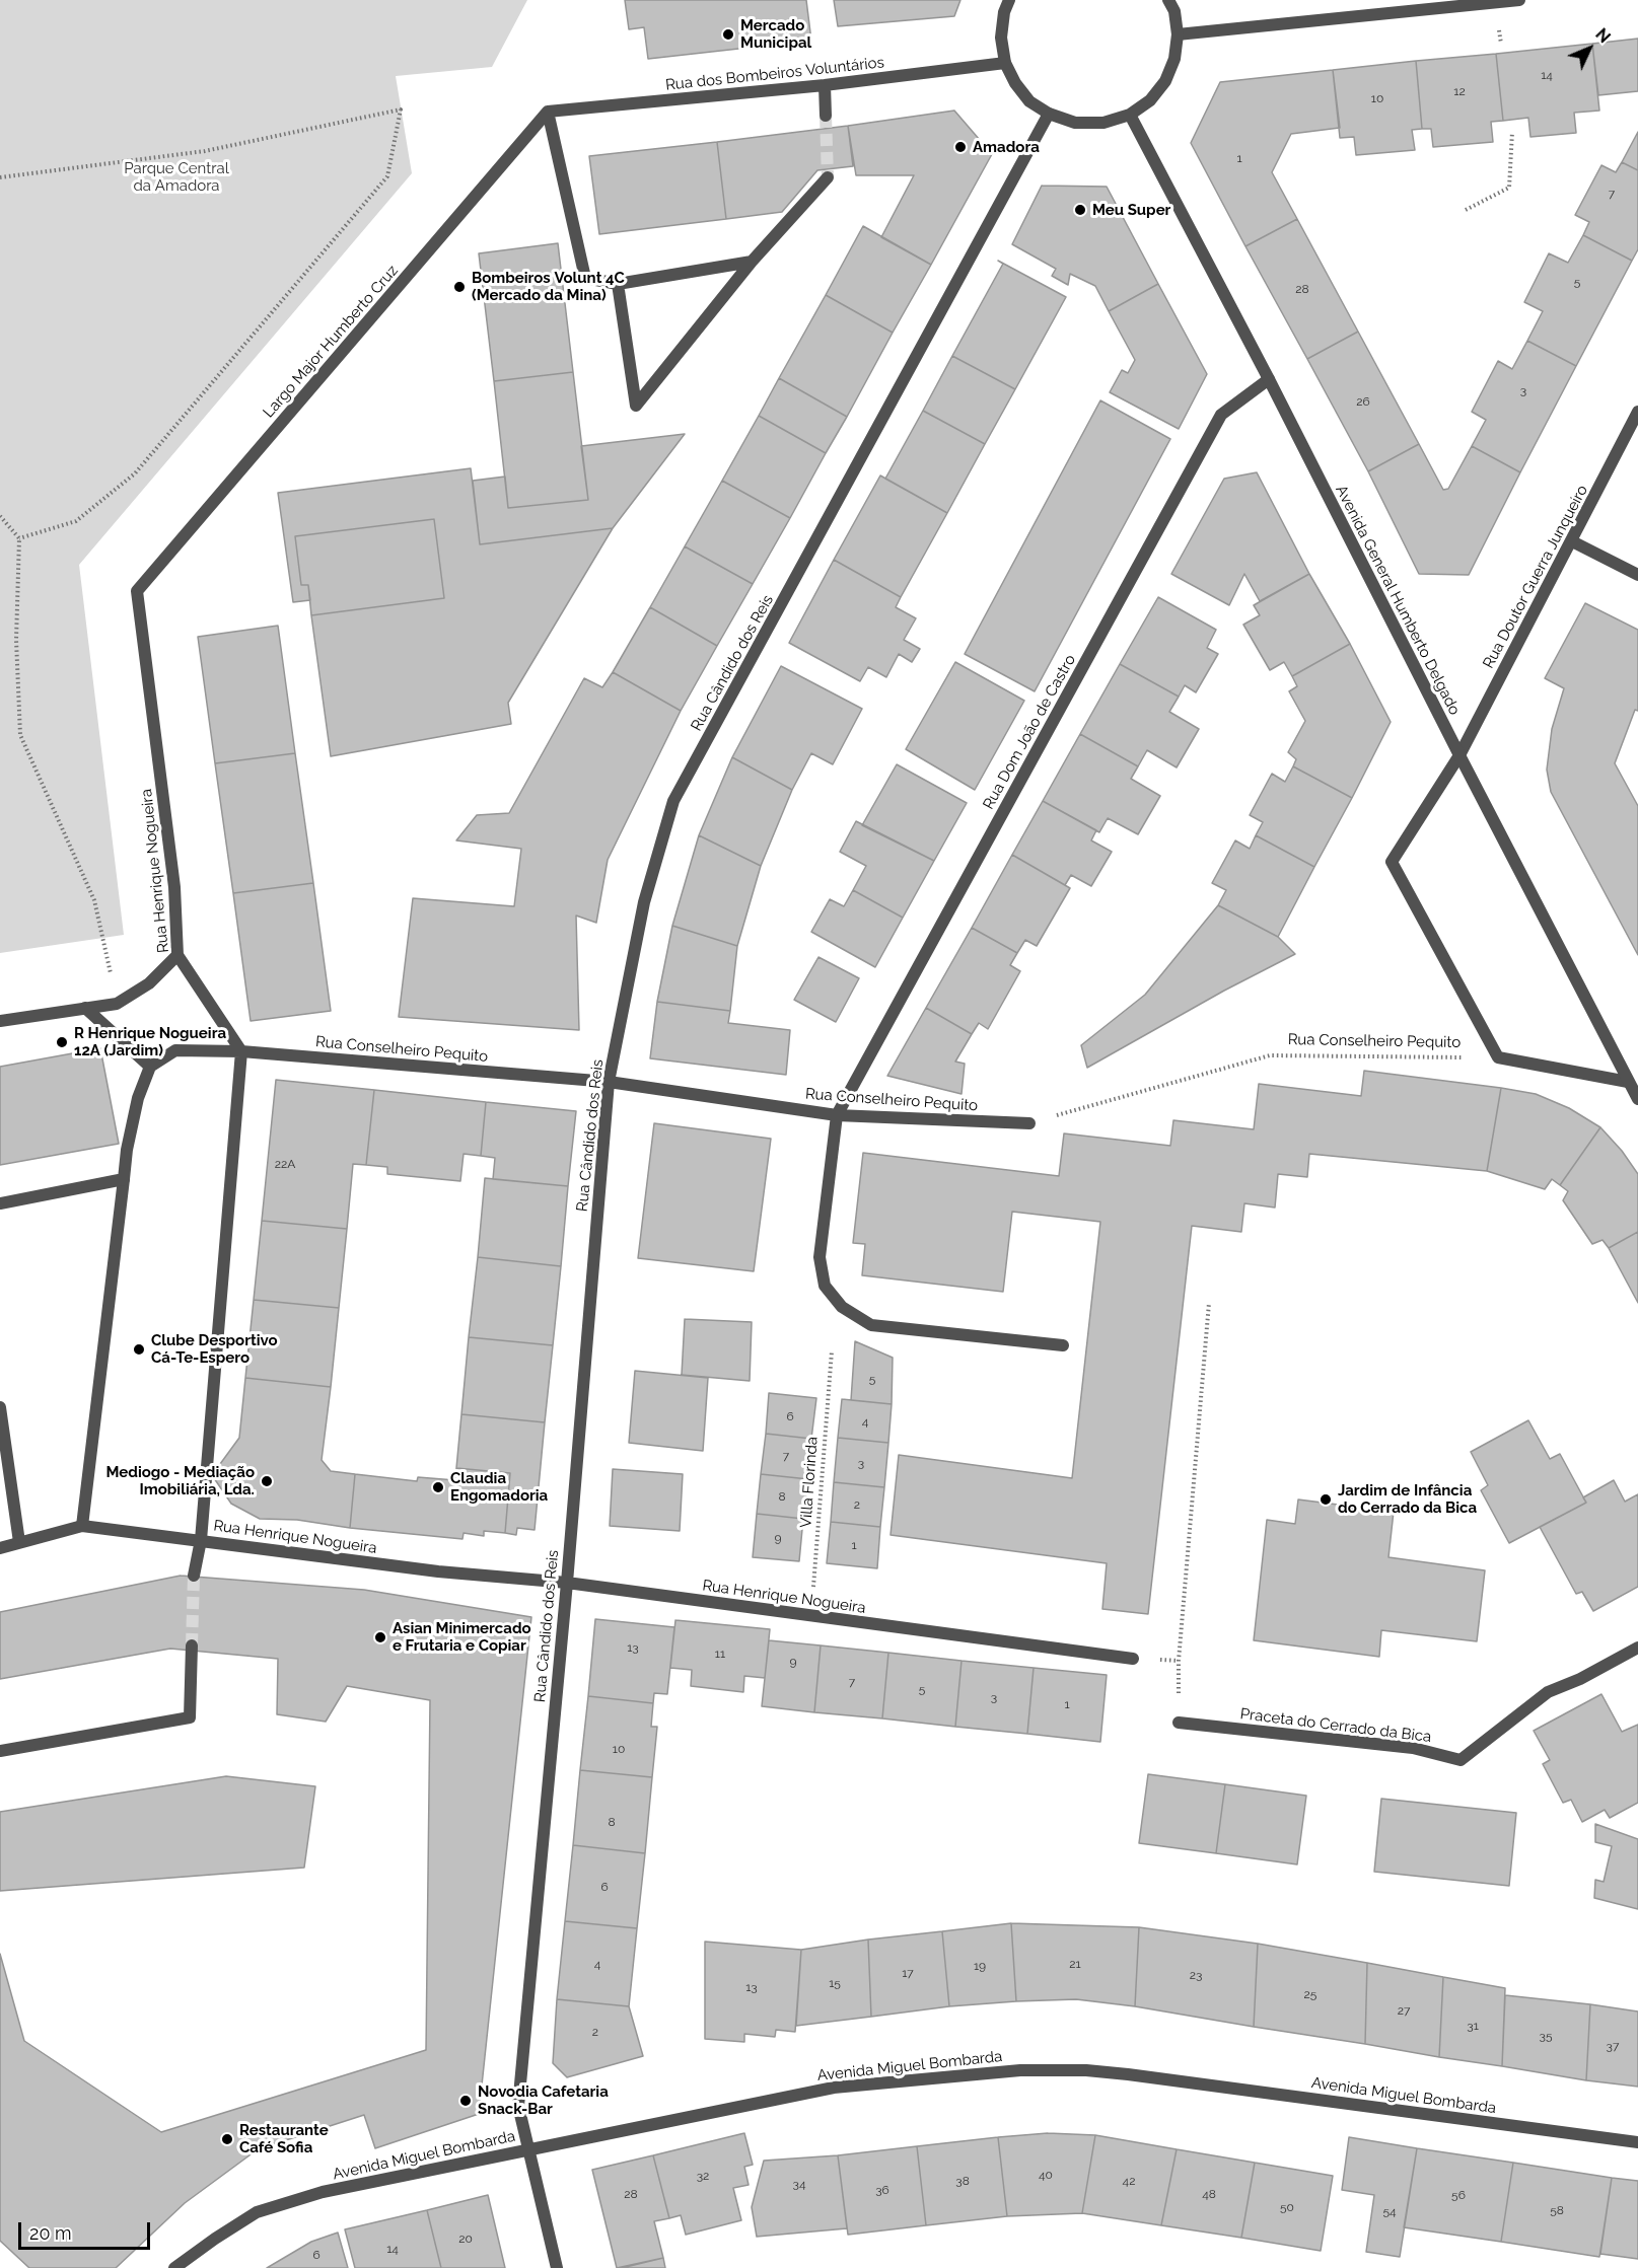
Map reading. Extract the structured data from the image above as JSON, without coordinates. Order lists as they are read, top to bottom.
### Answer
{
  "streets": {
    "street": [
      "Rua dos Bombeiros Voluntários",
      "Largo Major Humberto Cruz",
      "Rua Doutor Guerra Junqueiro",
      "Avenida General Humberto Delgado",
      "Rua Cândido dos Reis",
      "Rua Dom João de Castro",
      "Rua Henrique Nogueira",
      "Rua Conselheiro Pequito",
      "Praceta do Cerrado da Bica",
      "Avenida Miguel Bombarda"
    ],
    "path": ["Villa Florinda"]
  },
  "crossings": [
    ["Rua dos Bombeiros Voluntários", "Largo Major Humberto Cruz"],
    ["Largo Major Humberto Cruz", "Rua Henrique Nogueira"],
    ["Rua Doutor Guerra Junqueiro", "Avenida General Humberto Delgado"],
    ["Rua Doutor Guerra Junqueiro", "Rua Conselheiro Pequito"],
    ["Avenida General Humberto Delgado", "Rua Dom João de Castro"],
    ["Avenida General Humberto Delgado", "Rua Conselheiro Pequito"],
    ["Rua Cândido dos Reis", "Rua Henrique Nogueira"],
    ["Rua Cândido dos Reis", "Rua Conselheiro Pequito"],
    ["Rua Cândido dos Reis", "Avenida Miguel Bombarda"],
    ["Rua Dom João de Castro", "Rua Conselheiro Pequito"],
    ["Rua Henrique Nogueira", "Rua Conselheiro Pequito"],
    ["Rua Henrique Nogueira", "Villa Florinda"]
  ],
  "parks": ["Parque Central da Amadora"],
  "places": [
    "Mercado Municipal",
    "Amadora",
    "Meu Super",
    "Bombeiros Volunt 4C (Mercado da Mina)",
    "R Henrique Nogueira 12A (Jardim)",
    "Clube Desportivo Cá-Te-Espero",
    "Mediogo - Mediação Imobiliária, Lda.",
    "Claudia Engomadoria",
    "Jardim de Infância do Cerrado da Bica",
    "Asian Minimercado e Frutaria e Copiar",
    "Novodia Cafetaria Snack-Bar",
    "Restaurante Café Sofia"
  ],
  "house_numbers": [
    "14",
    "12",
    "10",
    "1",
    "7",
    "5",
    "28",
    "3",
    "26",
    "22A",
    "5",
    "6",
    "4",
    "7",
    "3",
    "8",
    "2",
    "9",
    "1",
    "13",
    "11",
    "9",
    "7",
    "5",
    "3",
    "1",
    "10",
    "8",
    "6",
    "4",
    "21",
    "19",
    "17",
    "23",
    "15",
    "13",
    "25",
    "27",
    "31",
    "2",
    "35",
    "37",
    "40",
    "32",
    "38",
    "42",
    "34",
    "36",
    "28",
    "48",
    "56",
    "50",
    "58",
    "54",
    "20",
    "14",
    "6"
  ],
  "scale_bar": "20 m",
  "north": "top right"
}
